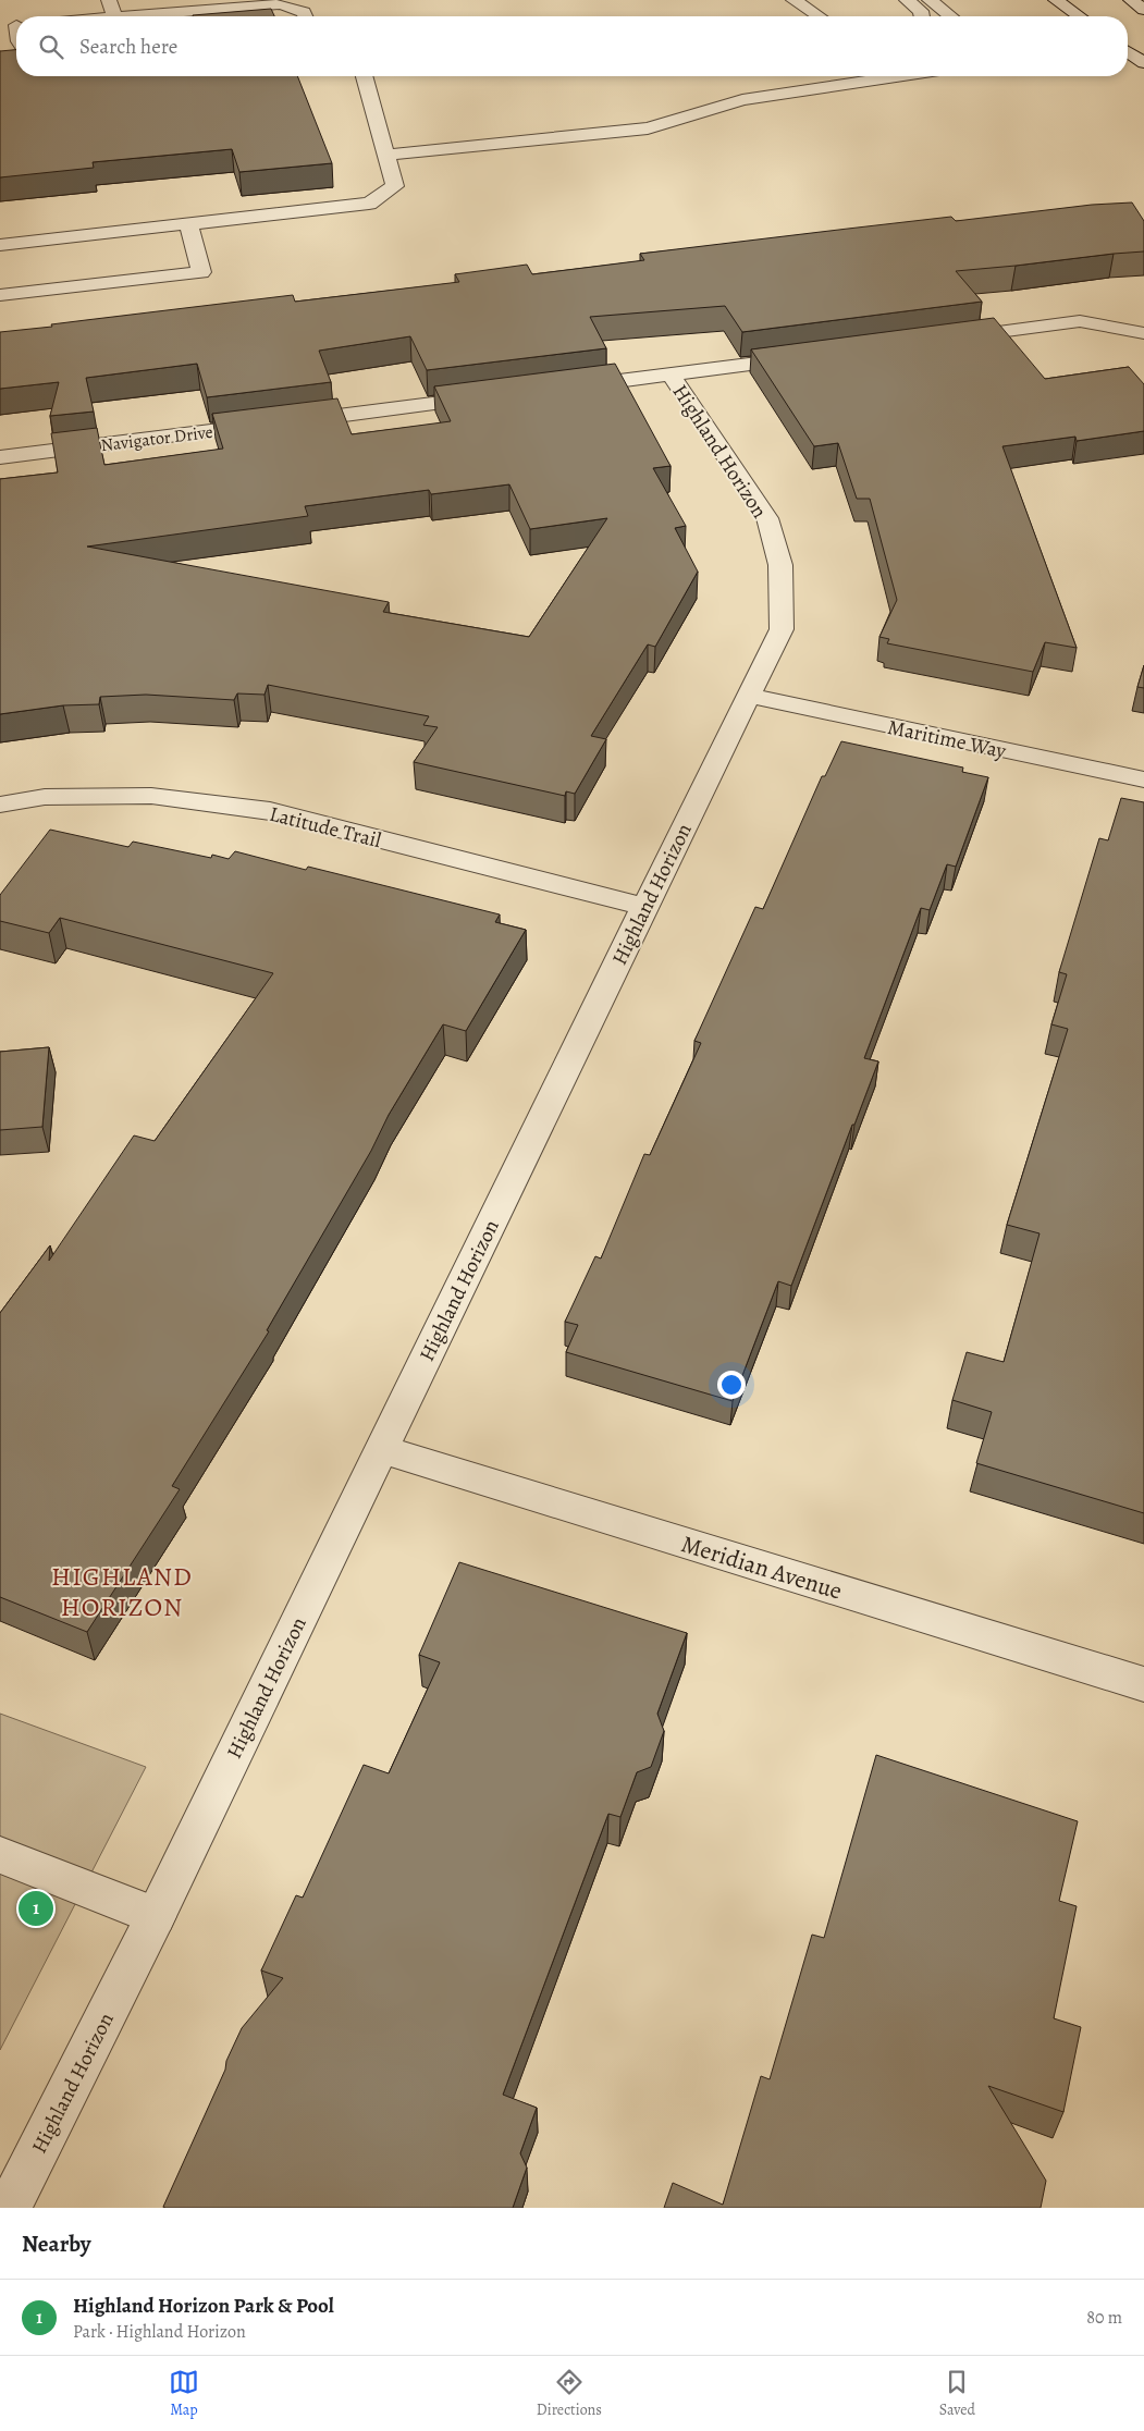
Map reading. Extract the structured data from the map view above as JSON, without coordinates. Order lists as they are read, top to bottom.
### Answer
{
  "streets": {
    "street": [
      "Navigator Drive",
      "Highland Horizon",
      "Maritime Way",
      "Latitude Trail",
      "Meridian Avenue"
    ]
  },
  "crossings": [
    ["Highland Horizon", "Maritime Way"],
    ["Highland Horizon", "Latitude Trail"],
    ["Highland Horizon", "Meridian Avenue"]
  ],
  "districts": ["HIGHLAND HORIZON"],
  "page": {
    "search": "Search here",
    "pins": "1",
    "heading": "Nearby",
    "list": [
      {
        "mark": "1",
        "name": "Highland Horizon Park & Pool",
        "note": "Park · Highland Horizon",
        "value": "80 m"
      }
    ],
    "nav": ["Map", "Directions", "Saved"]
  }
}
